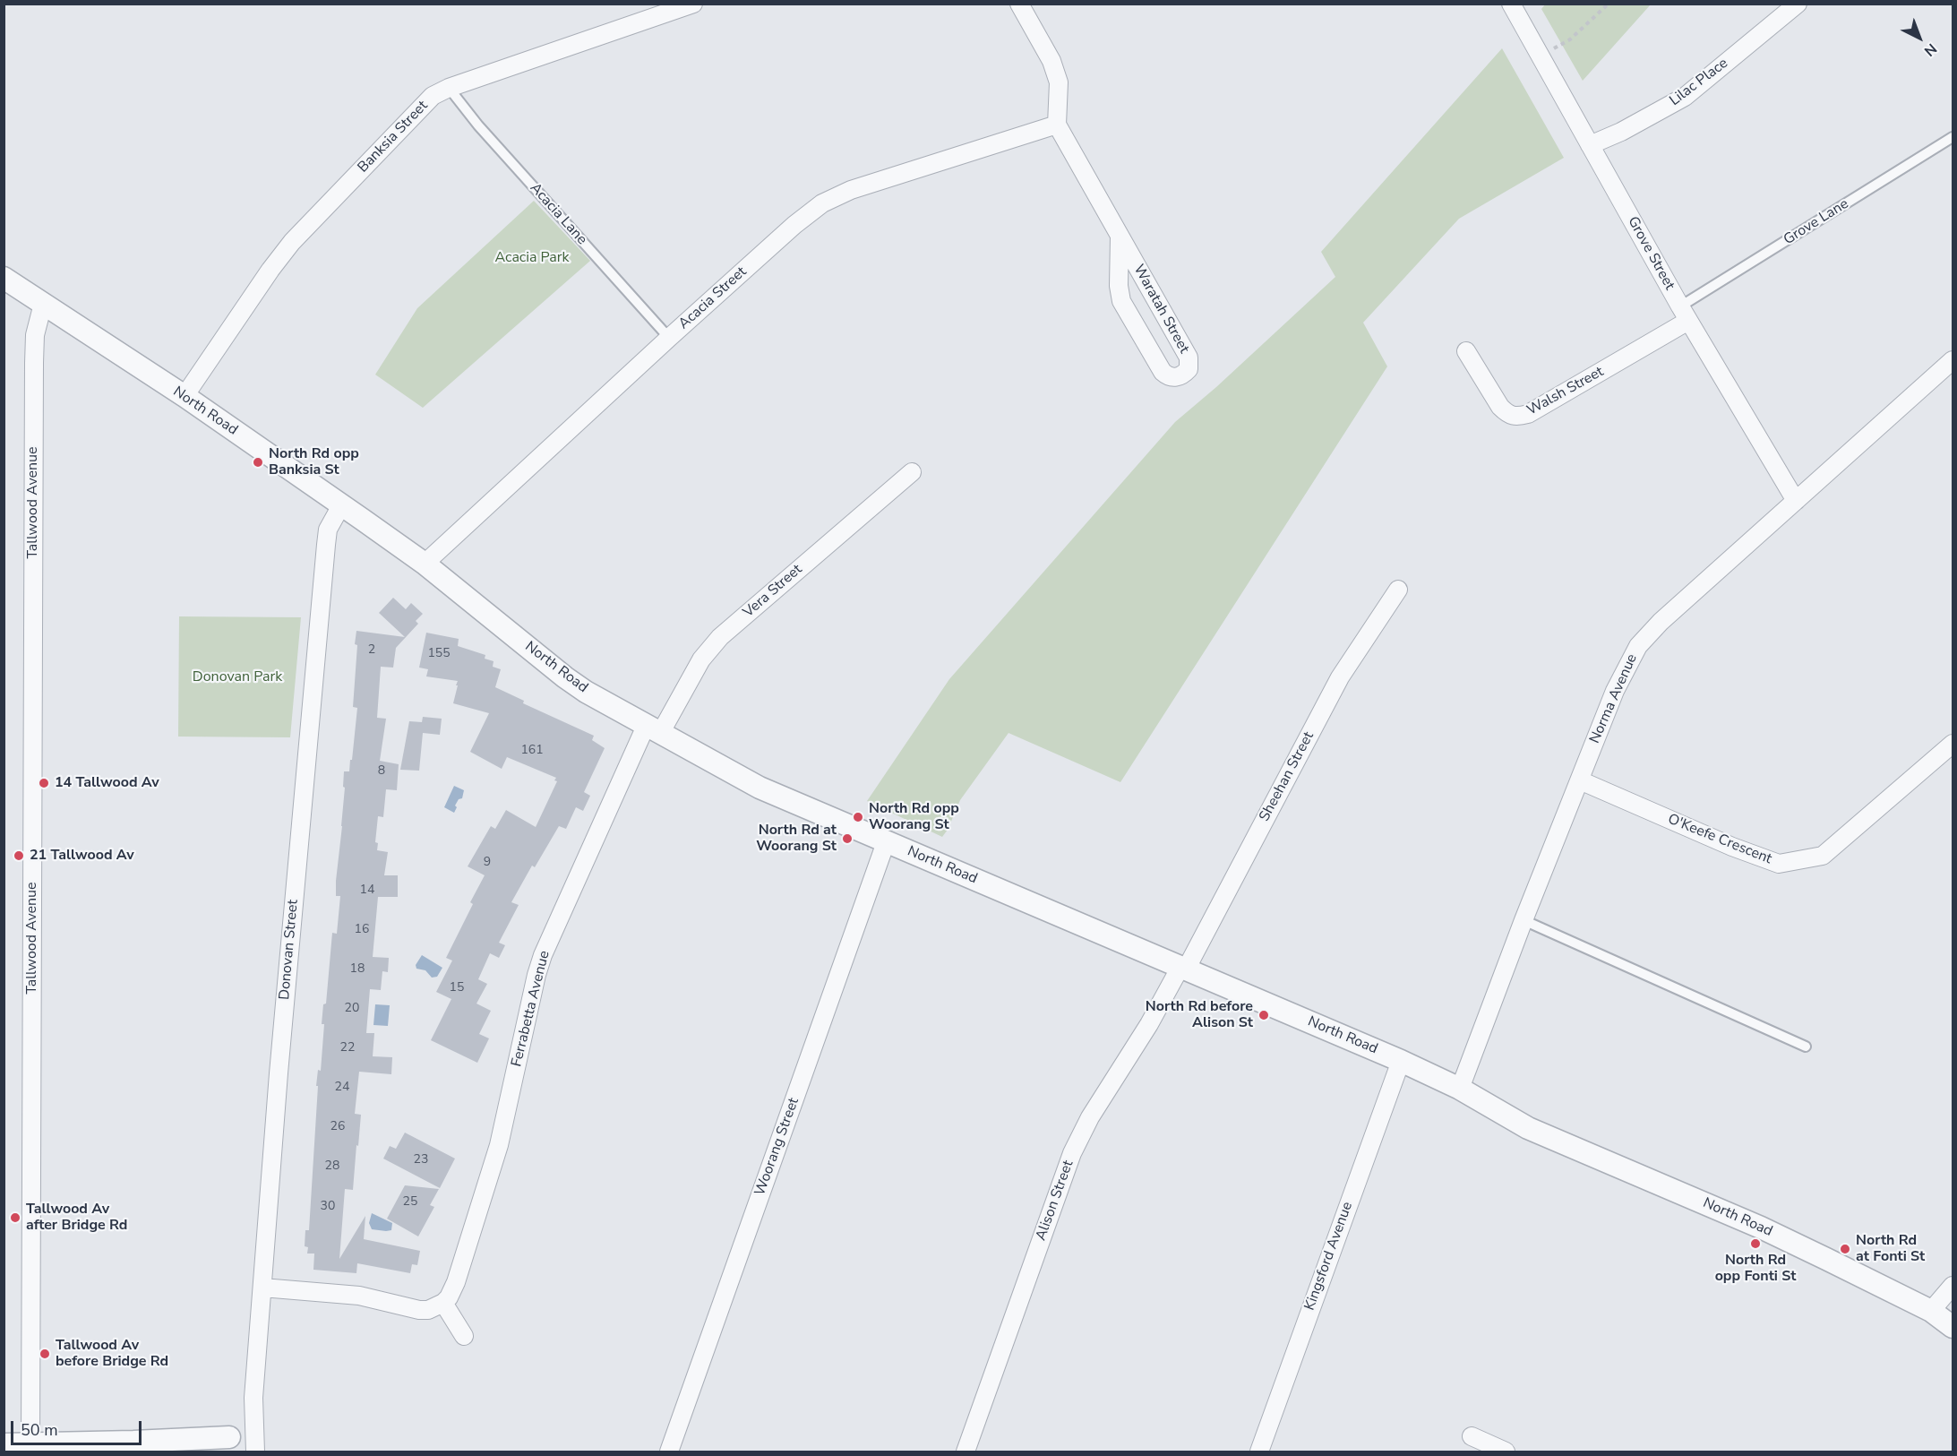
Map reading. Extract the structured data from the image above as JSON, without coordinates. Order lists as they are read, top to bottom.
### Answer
{
  "streets": {
    "street": [
      "Lilac Place",
      "Banksia Street",
      "Grove Street",
      "Acacia Street",
      "Waratah Street",
      "Walsh Street",
      "North Road",
      "Tallwood Avenue",
      "Vera Street",
      "Norma Avenue",
      "Sheehan Street",
      "O'Keefe Crescent",
      "Donovan Street",
      "Ferrabetta Avenue",
      "Woorang Street",
      "Alison Street",
      "Kingsford Avenue"
    ],
    "lane": ["Acacia Lane", "Grove Lane"]
  },
  "crossings": [
    ["Lilac Place", "Grove Street"],
    ["Banksia Street", "Acacia Lane"],
    ["Banksia Street", "North Road"],
    ["Acacia Lane", "Acacia Street"],
    ["Grove Lane", "Grove Street"],
    ["Grove Lane", "Walsh Street"],
    ["Grove Street", "Walsh Street"],
    ["Grove Street", "Norma Avenue"],
    ["Acacia Street", "Waratah Street"],
    ["Acacia Street", "North Road"],
    ["North Road", "Tallwood Avenue"],
    ["North Road", "Vera Street"],
    ["North Road", "Norma Avenue"],
    ["North Road", "Sheehan Street"],
    ["North Road", "Donovan Street"],
    ["North Road", "Ferrabetta Avenue"],
    ["North Road", "Woorang Street"],
    ["North Road", "Alison Street"],
    ["North Road", "Kingsford Avenue"],
    ["Vera Street", "Ferrabetta Avenue"],
    ["Norma Avenue", "O'Keefe Crescent"],
    ["Sheehan Street", "Alison Street"]
  ],
  "parks": ["Acacia Park", "Donovan Park"],
  "places": [
    "North Rd opp Banksia St",
    "14 Tallwood Av",
    "North Rd opp Woorang St",
    "North Rd at Woorang St",
    "21 Tallwood Av",
    "North Rd before Alison St",
    "Tallwood Av after Bridge Rd",
    "North Rd opp Fonti St",
    "North Rd at Fonti St",
    "Tallwood Av before Bridge Rd"
  ],
  "house_numbers": [
    "2",
    "155",
    "161",
    "8",
    "9",
    "14",
    "16",
    "18",
    "15",
    "20",
    "22",
    "24",
    "26",
    "23",
    "28",
    "25",
    "30"
  ],
  "scale_bar": "50 m",
  "north": "bottom right"
}
